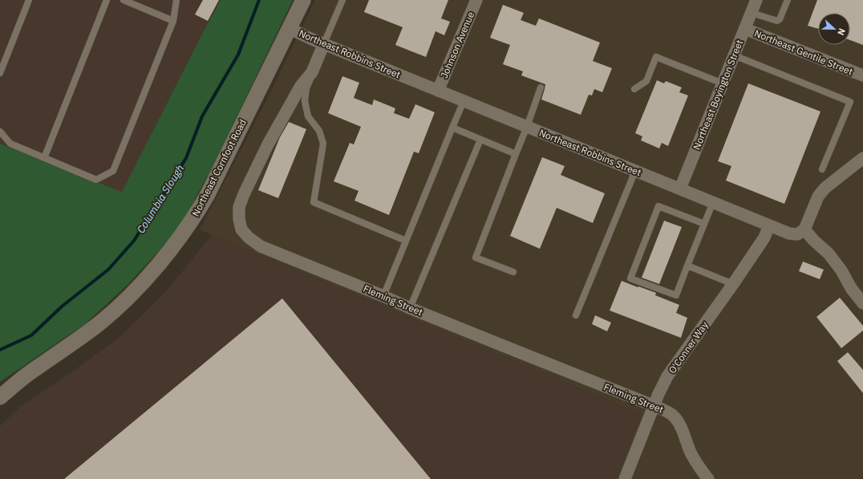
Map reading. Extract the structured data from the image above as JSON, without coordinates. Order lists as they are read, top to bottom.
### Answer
{
  "streets": {
    "street": [
      "Johnson Avenue",
      "Northeast Gentile Street",
      "Northeast Robbins Street",
      "Northeast Boyington Street",
      "Northeast Cornfoot Road",
      "Fleming Street",
      "O'Conner Way"
    ]
  },
  "crossings": [
    ["Johnson Avenue", "Northeast Robbins Street"],
    ["Northeast Gentile Street", "Northeast Boyington Street"],
    ["Northeast Robbins Street", "Northeast Boyington Street"],
    ["Northeast Robbins Street", "Northeast Cornfoot Road"],
    ["Northeast Robbins Street", "Fleming Street"],
    ["Northeast Robbins Street", "O'Conner Way"],
    ["Fleming Street", "O'Conner Way"]
  ],
  "water": ["Columbia Slough"],
  "north": "right"
}
